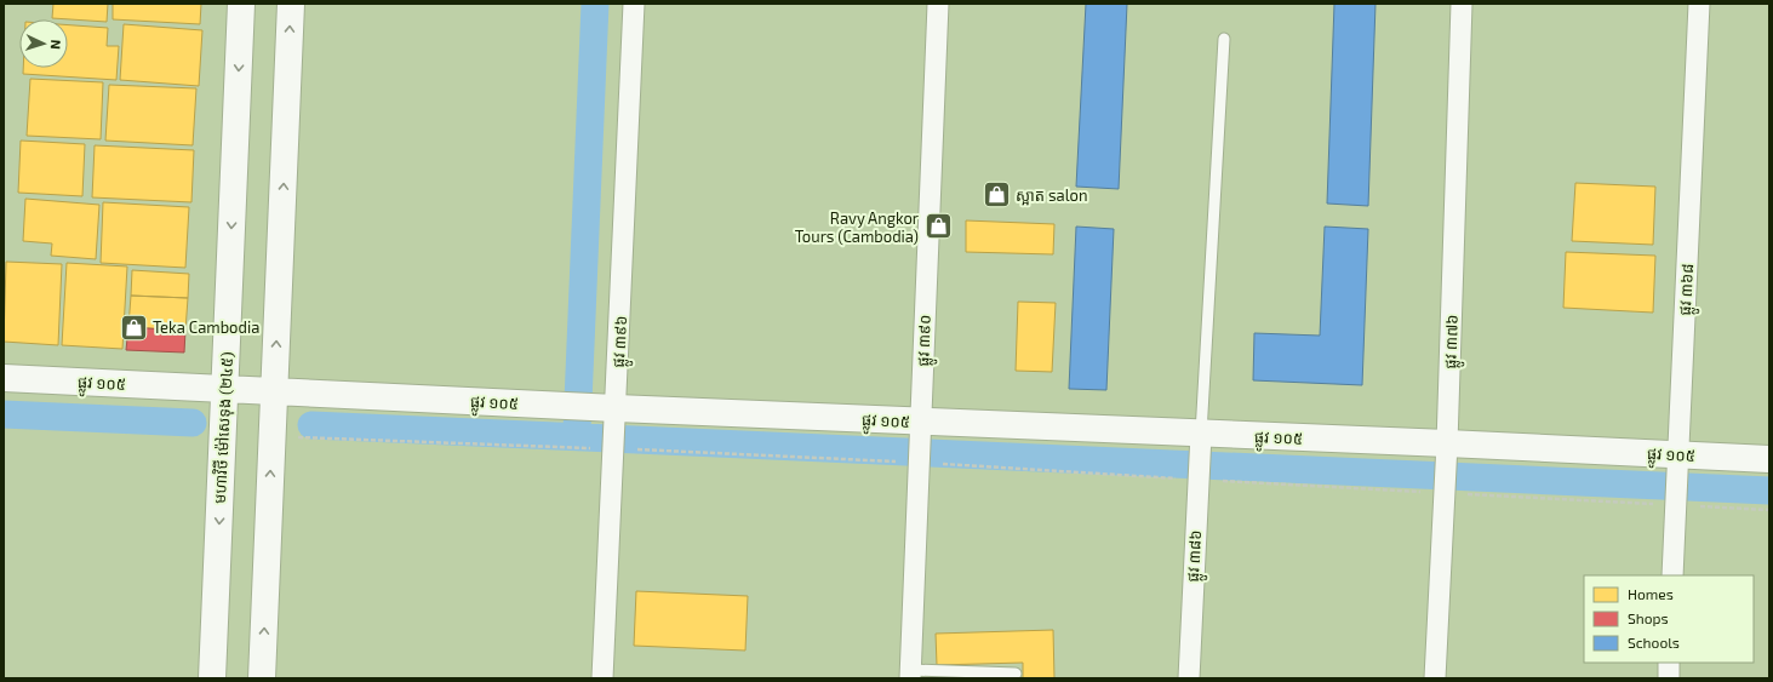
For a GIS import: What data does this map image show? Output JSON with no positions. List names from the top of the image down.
{
  "streets": {
    "street": [
      "ផ្លូវ ៣៦៨",
      "ផ្លូវ ៣៩០",
      "ផ្លូវ ៣៩៦",
      "ផ្លូវ ៣៧៦",
      "ផ្លូវ ១០៥",
      "មហាវិថី ម៉ៅសេទុង (២៤៥)",
      "ផ្លូវ ៣៨៦"
    ]
  },
  "crossings": [
    ["ផ្លូវ ៣៦៨", "ផ្លូវ ១០៥"],
    ["ផ្លូវ ៣៩០", "ផ្លូវ ១០៥"],
    ["ផ្លូវ ៣៩៦", "ផ្លូវ ១០៥"],
    ["ផ្លូវ ៣៧៦", "ផ្លូវ ១០៥"],
    ["ផ្លូវ ១០៥", "មហាវិថី ម៉ៅសេទុង (២៤៥)"],
    ["ផ្លូវ ១០៥", "ផ្លូវ ៣៨៦"]
  ],
  "places": {
    "shop": ["ស្អាត salon", "Ravy Angkor Tours (Cambodia)", "Teka Cambodia"]
  },
  "legend": ["Homes", "Shops", "Schools"],
  "north": "right"
}
